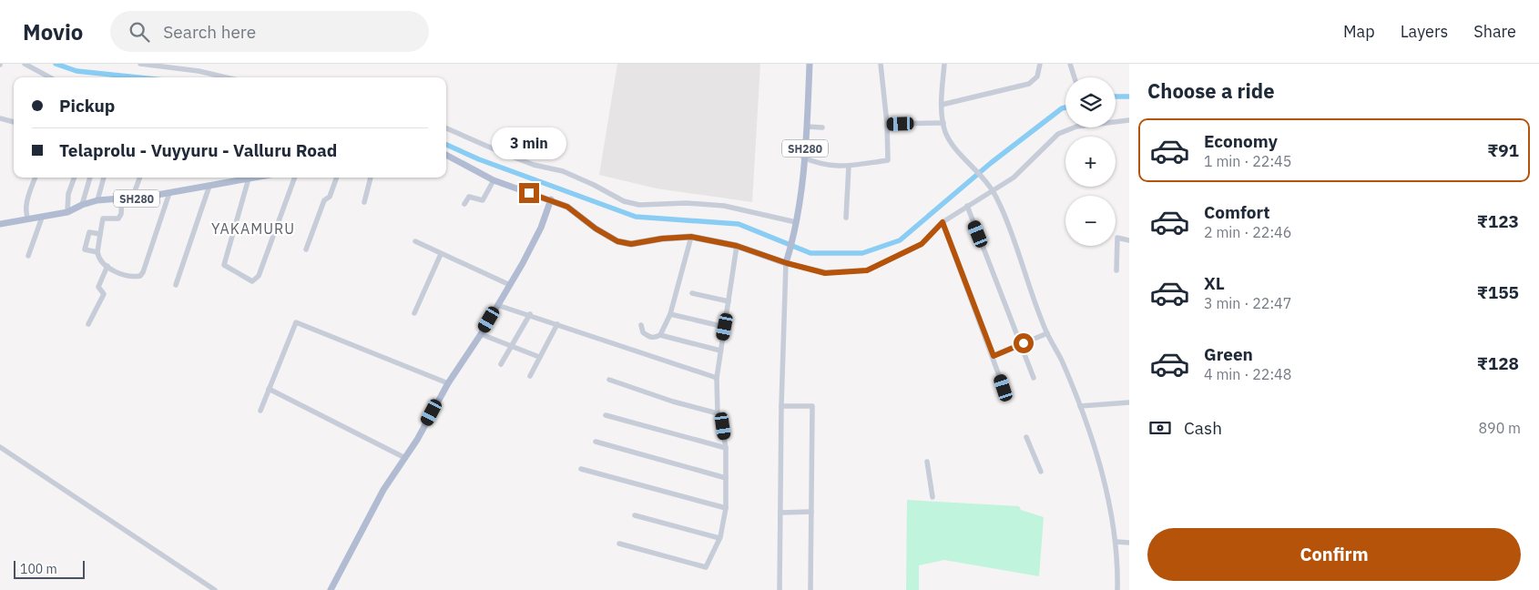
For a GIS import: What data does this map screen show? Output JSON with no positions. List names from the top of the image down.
{
  "streets": {
    "main road": ["SH280"]
  },
  "districts": ["YAKAMURU"],
  "scale_bar": "100 m",
  "page": {
    "header": "Movio",
    "search": "Search here",
    "nav": ["Map", "Layers", "Share"],
    "heading": "Choose a ride",
    "map_buttons": ["+", "−"],
    "banner": ["Pickup", "Telaprolu - Vuyyuru - Valluru Road"],
    "list": [
      {
        "name": "Economy",
        "note": "1 min · 22:45",
        "value": "₹91"
      },
      {
        "name": "Comfort",
        "note": "2 min · 22:46",
        "value": "₹123"
      },
      {
        "name": "XL",
        "note": "3 min · 22:47",
        "value": "₹155"
      },
      {
        "name": "Green",
        "note": "4 min · 22:48",
        "value": "₹128"
      }
    ],
    "bubble": "3 min",
    "pay": ["Cash", "890 m"],
    "buttons": "Confirm",
    "scale": "100 m"
  }
}
